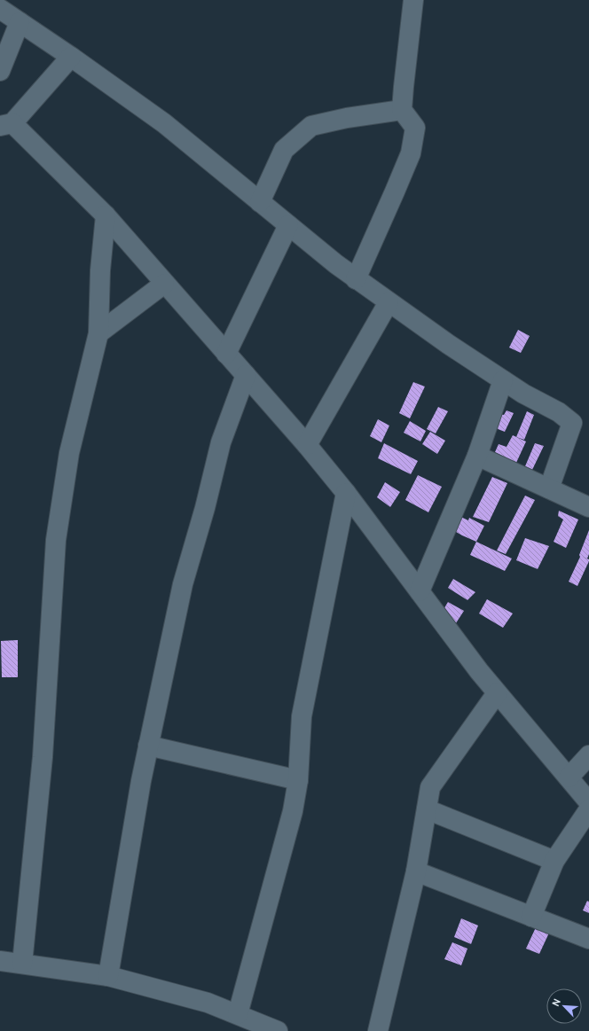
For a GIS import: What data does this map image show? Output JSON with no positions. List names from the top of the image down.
{
  "north": "top left"
}
